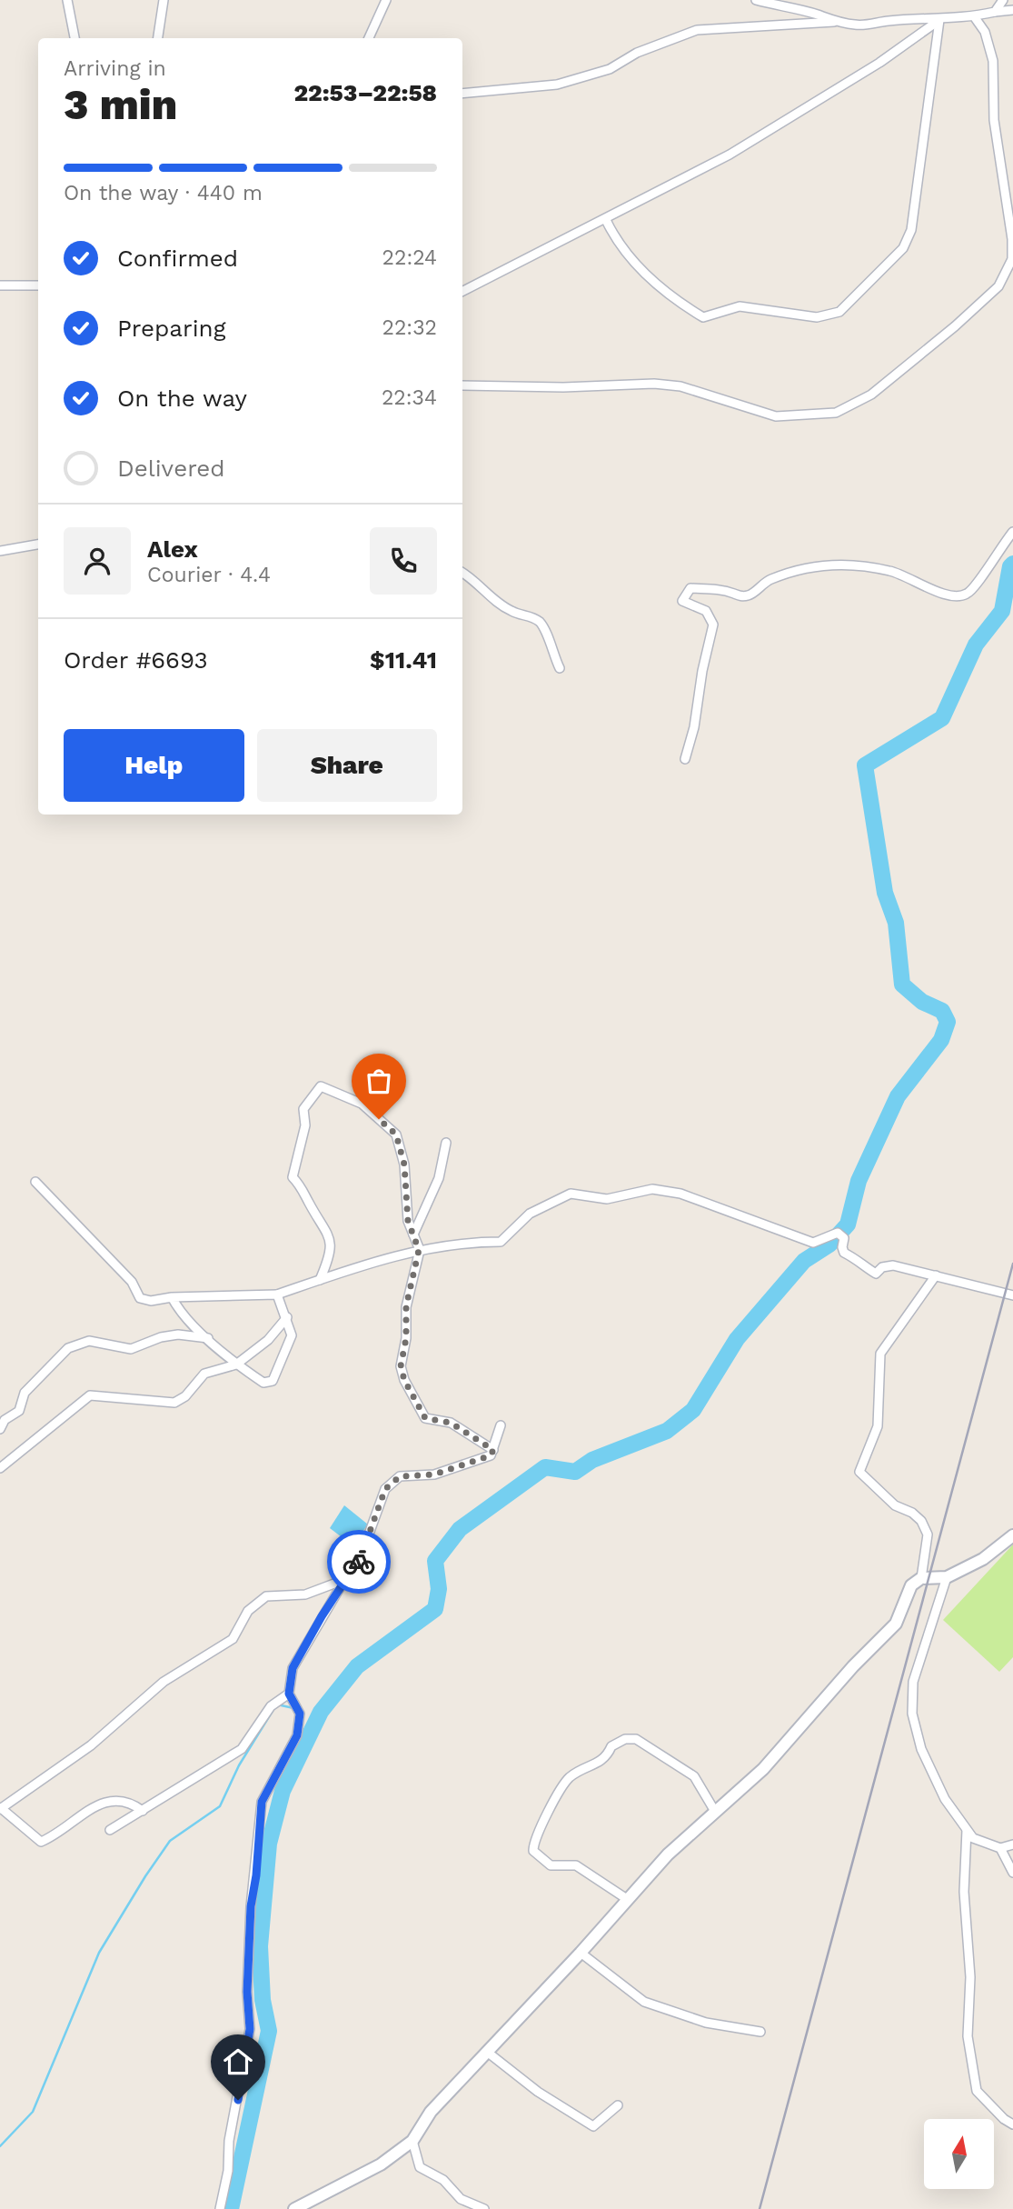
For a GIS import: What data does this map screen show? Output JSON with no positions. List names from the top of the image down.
{
  "north": "top",
  "page": {
    "heading": ["3 min", "Arriving in", "22:53–22:58"],
    "panel": [
      "Alex",
      "Courier · 4.4",
      "Order #6693",
      "$11.41"
    ],
    "bar": "On the way · 440 m",
    "list": [
      ["Confirmed", "22:24"],
      ["Preparing", "22:32"],
      ["On the way", "22:34"],
      "Delivered"
    ],
    "buttons": ["Help", "Share"]
  }
}
